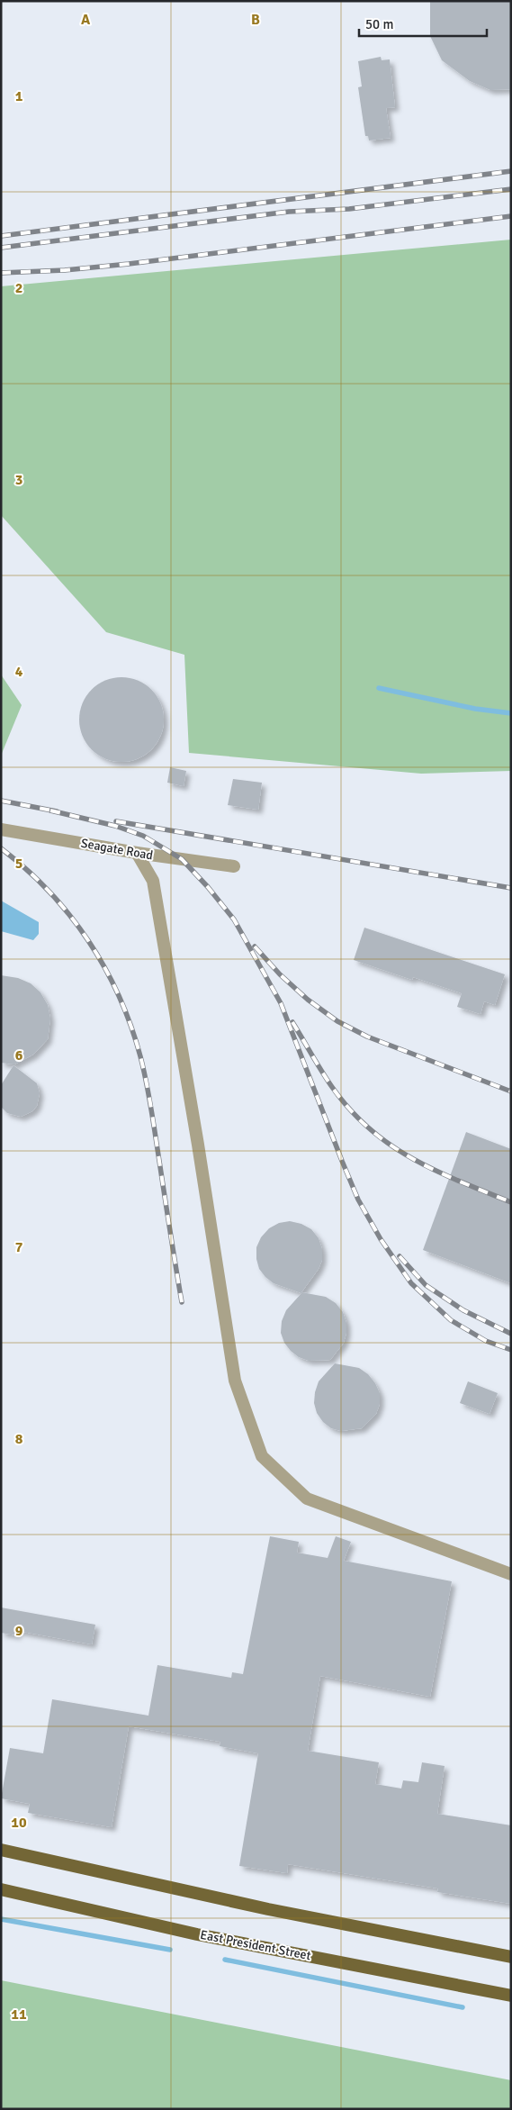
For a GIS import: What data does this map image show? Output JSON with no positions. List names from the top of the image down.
{
  "streets": {
    "main road": ["East President Street"],
    "street": ["Seagate Road"]
  },
  "scale_bar": "50 m",
  "grid": {
    "columns": ["A", "B"],
    "rows": [
      "1",
      "2",
      "3",
      "4",
      "5",
      "6",
      "7",
      "8",
      "9",
      "10",
      "11"
    ]
  }
}
